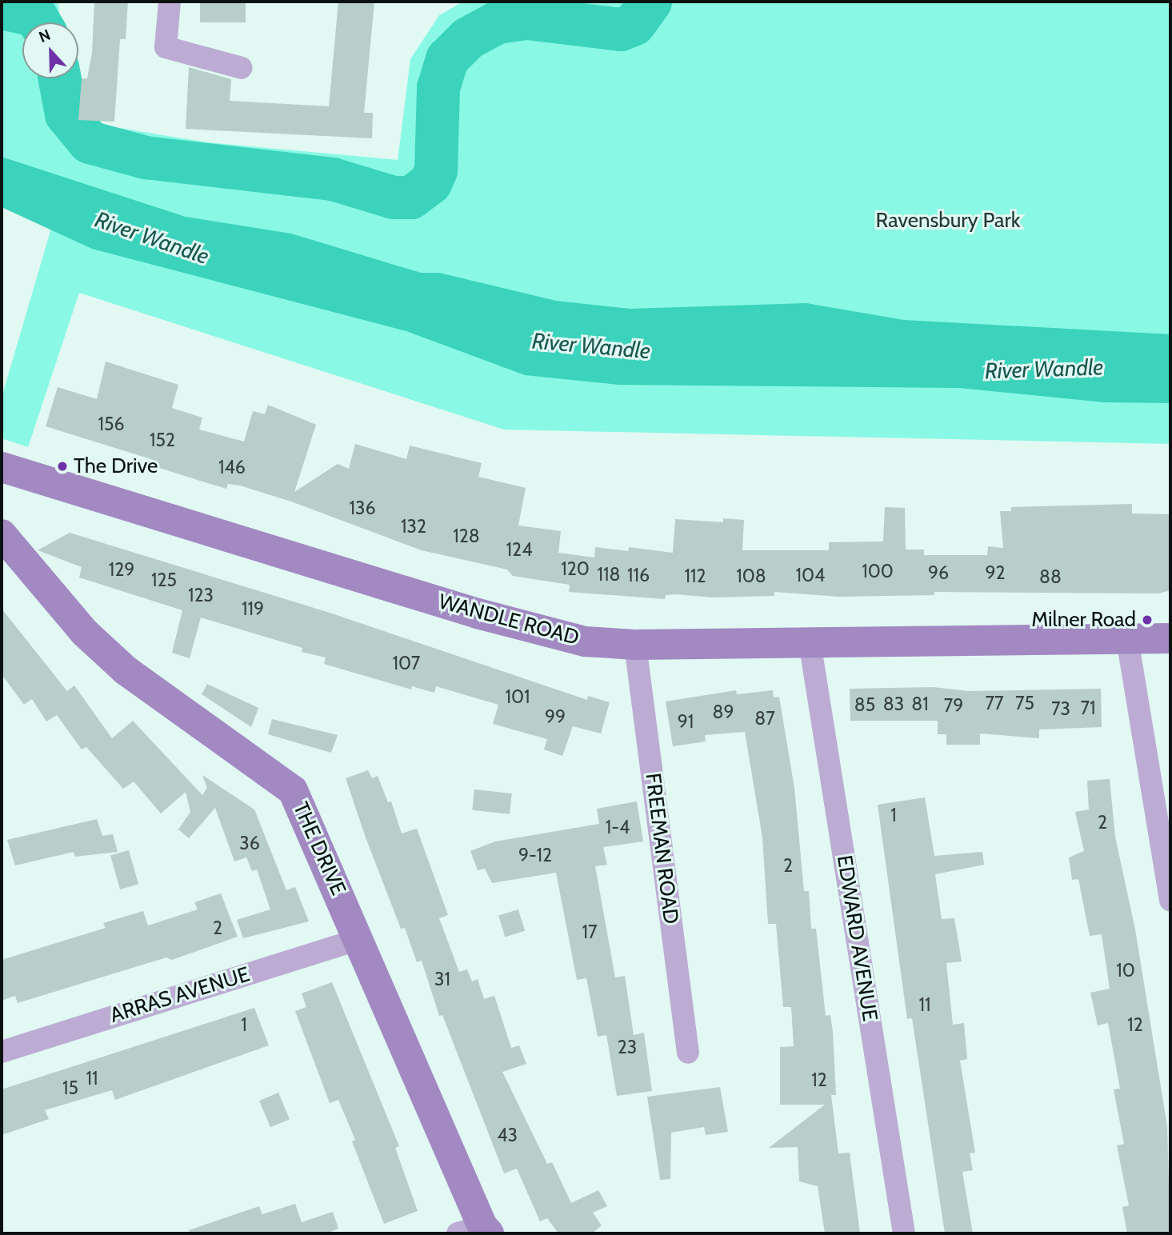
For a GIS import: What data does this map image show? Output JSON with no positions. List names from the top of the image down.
{
  "streets": {
    "street": [
      "WANDLE ROAD",
      "THE DRIVE",
      "FREEMAN ROAD",
      "EDWARD AVENUE",
      "ARRAS AVENUE"
    ]
  },
  "crossings": [
    ["WANDLE ROAD", "FREEMAN ROAD"],
    ["WANDLE ROAD", "EDWARD AVENUE"],
    ["THE DRIVE", "ARRAS AVENUE"]
  ],
  "water": ["River Wandle"],
  "parks": ["Ravensbury Park"],
  "places": ["The Drive", "Milner Road"],
  "house_numbers": [
    "156",
    "152",
    "146",
    "136",
    "132",
    "128",
    "124",
    "120",
    "129",
    "100",
    "96",
    "92",
    "118",
    "116",
    "104",
    "112",
    "108",
    "88",
    "125",
    "123",
    "119",
    "107",
    "101",
    "77",
    "75",
    "83",
    "81",
    "85",
    "79",
    "71",
    "73",
    "89",
    "99",
    "87",
    "91",
    "1",
    "2",
    "1-4",
    "36",
    "9-12",
    "2",
    "2",
    "17",
    "10",
    "31",
    "11",
    "1",
    "12",
    "23",
    "11",
    "12",
    "15",
    "43"
  ],
  "north": "top"
}
